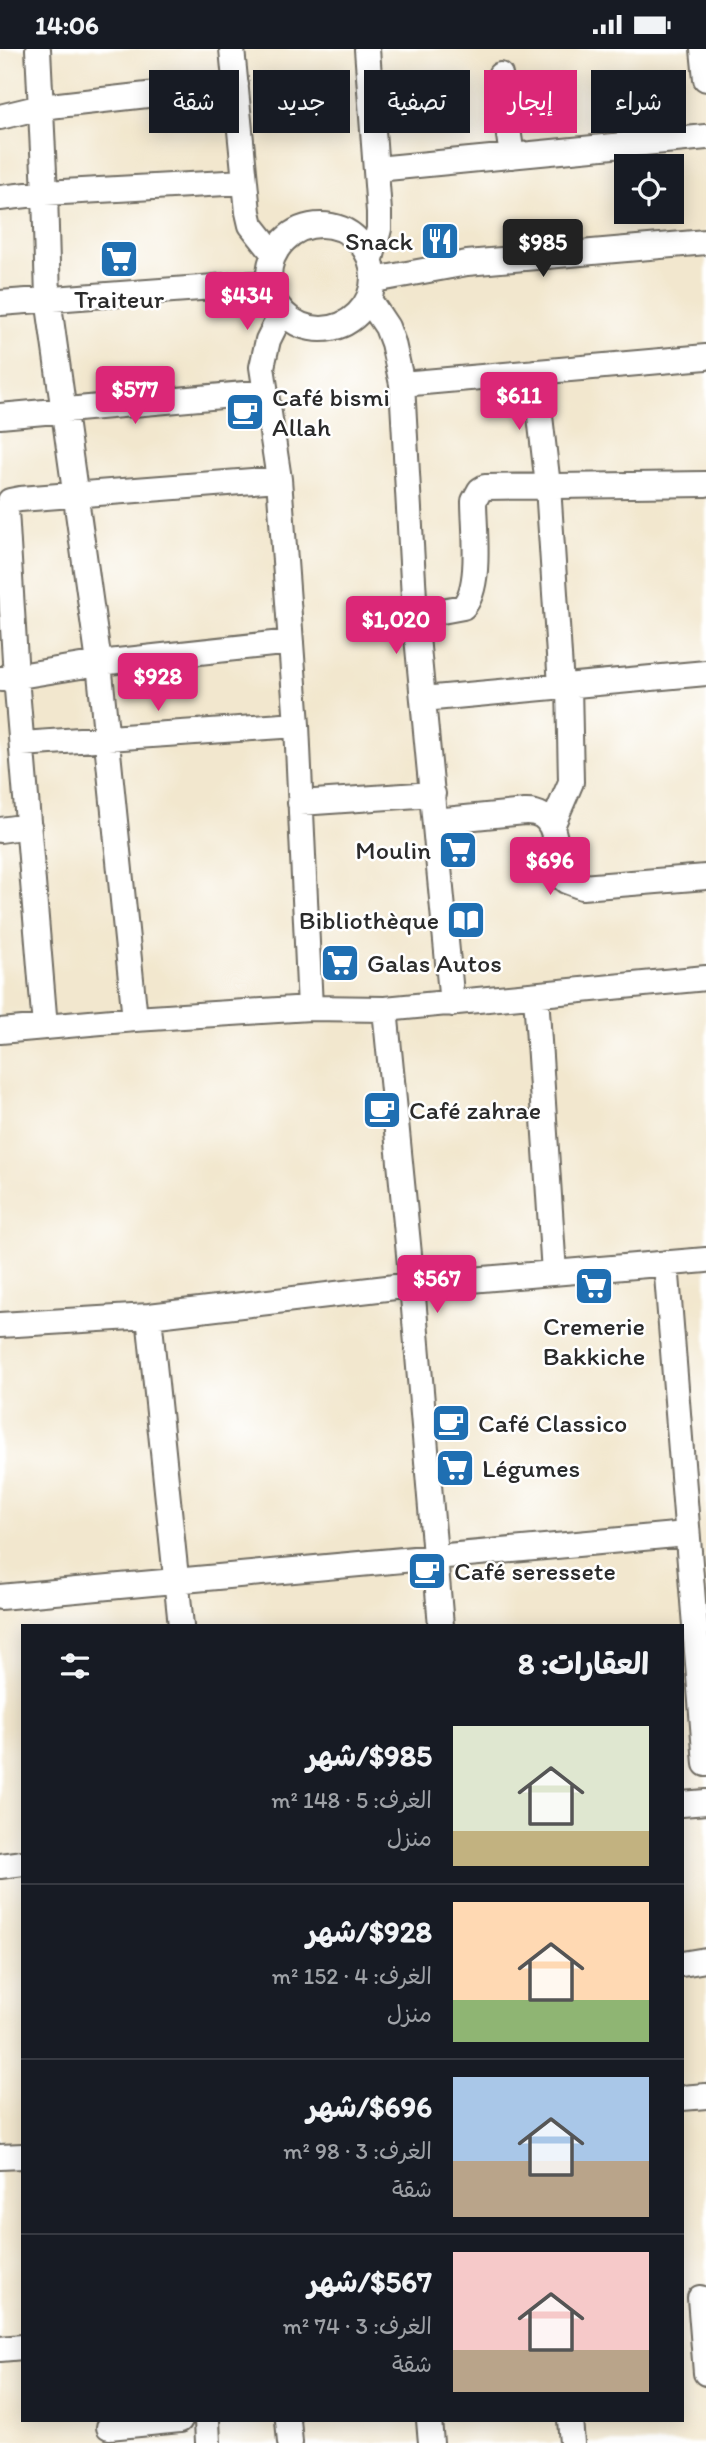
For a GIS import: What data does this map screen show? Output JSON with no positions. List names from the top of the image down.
{
  "places": {
    "restaurant": ["Snack"],
    "supermarket": [
      "Traiteur",
      "Moulin",
      "Galas Autos",
      "Cremerie Bakkiche",
      "Légumes"
    ],
    "cafe": [
      "Café bismi Allah",
      "Café zahrae",
      "Café Classico",
      "Café seressete"
    ],
    "library": ["Bibliothèque"]
  },
  "page": {
    "status": "14:06",
    "chip": [
      "شراء",
      "إيجار",
      "تصفية",
      "جديد",
      "شقة"
    ],
    "price": [
      "$985",
      "$434",
      "$577",
      "$611",
      "$1,020",
      "$928",
      "$696",
      "$567"
    ],
    "heading": "العقارات: 8",
    "list": [
      {
        "name": "$985/شهر",
        "note": "الغرف: 5 · 148 m² · منزل"
      },
      {
        "name": "$928/شهر",
        "note": "الغرف: 4 · 152 m² · منزل"
      },
      {
        "name": "$696/شهر",
        "note": "الغرف: 3 · 98 m² · شقة"
      },
      {
        "name": "$567/شهر",
        "note": "الغرف: 3 · 74 m² · شقة"
      }
    ]
  }
}
